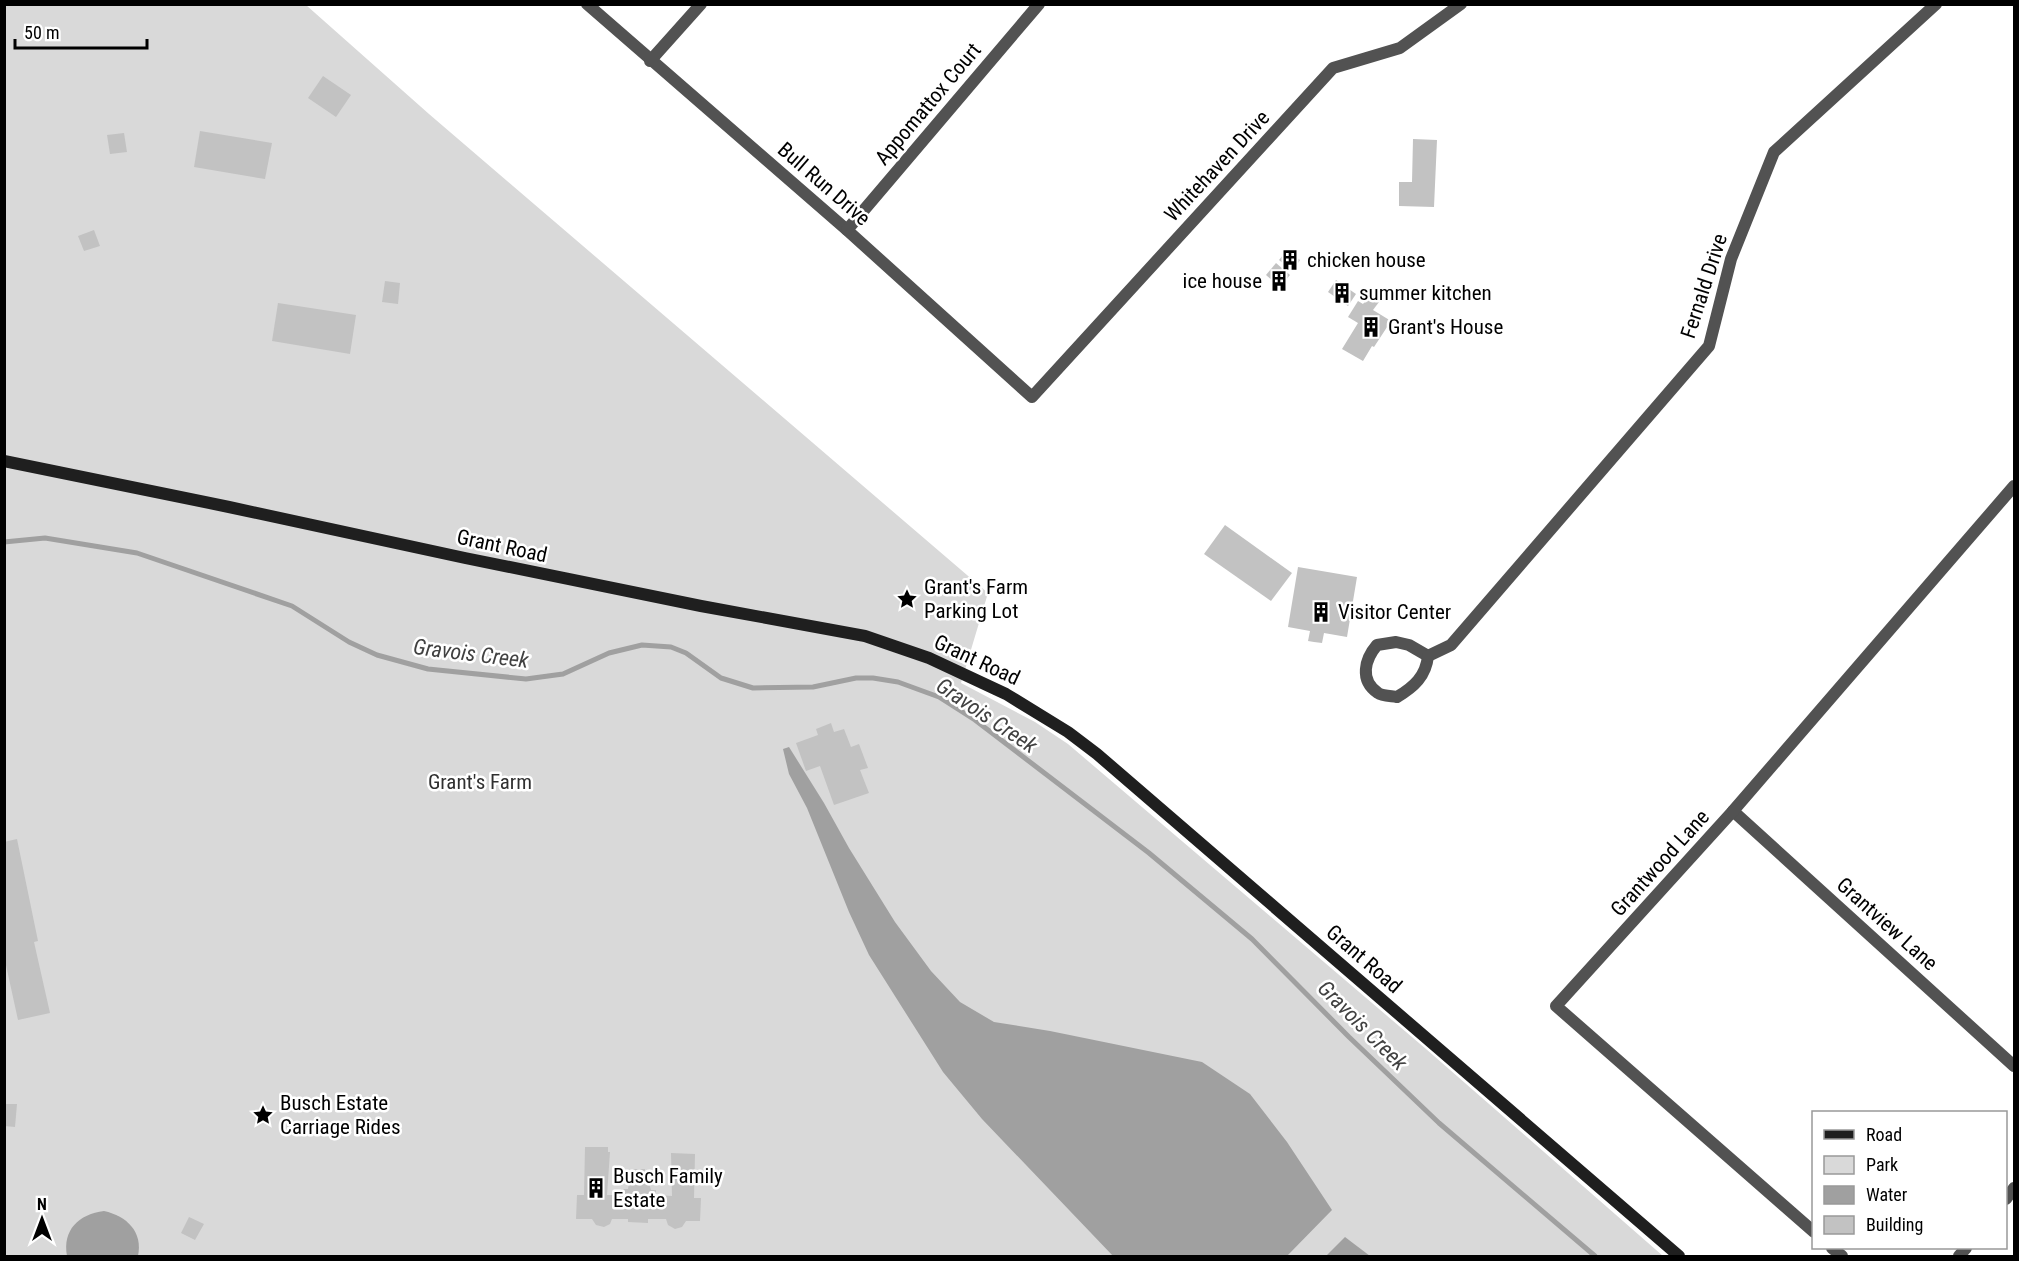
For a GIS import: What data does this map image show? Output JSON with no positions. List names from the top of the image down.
{
  "streets": {
    "street": [
      "Appomattox Court",
      "Whitehaven Drive",
      "Bull Run Drive",
      "Fernald Drive",
      "Grant Road",
      "Grantwood Lane",
      "Grantview Lane"
    ]
  },
  "crossings": [
    ["Appomattox Court", "Bull Run Drive"],
    ["Whitehaven Drive", "Bull Run Drive"],
    ["Grantwood Lane", "Grantview Lane"]
  ],
  "water": ["Gravois Creek"],
  "parks": ["Grant's Farm"],
  "places": {
    "building": [
      "chicken house",
      "ice house",
      "summer kitchen",
      "Grant's House",
      "Visitor Center",
      "Busch Family Estate"
    ],
    "place": ["Grant's Farm Parking Lot", "Busch Estate Carriage Rides"]
  },
  "legend": [
    "Road",
    "Park",
    "Water",
    "Building"
  ],
  "scale_bar": "50 m",
  "north": "top"
}
